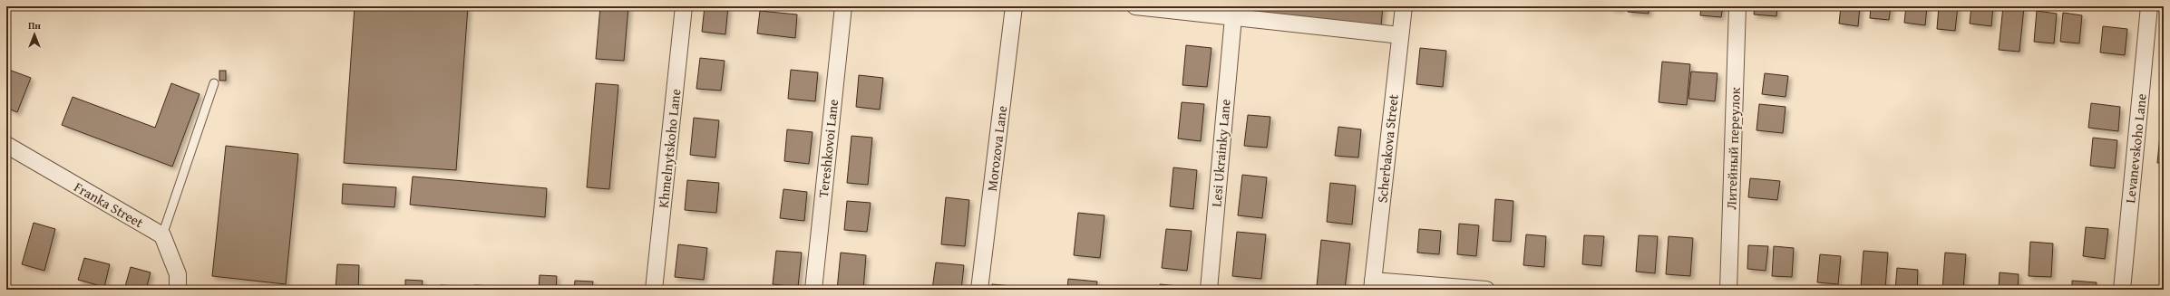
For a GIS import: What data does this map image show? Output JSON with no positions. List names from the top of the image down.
{
  "streets": {
    "street": [
      "Khmelnytskoho Lane",
      "Tereshkovoi Lane",
      "Morozova Lane",
      "Scherbakova Street",
      "Литейный переулок",
      "Levanevskoho Lane",
      "Lesi Ukrainky Lane",
      "Franka Street"
    ]
  },
  "north": "top"
}
